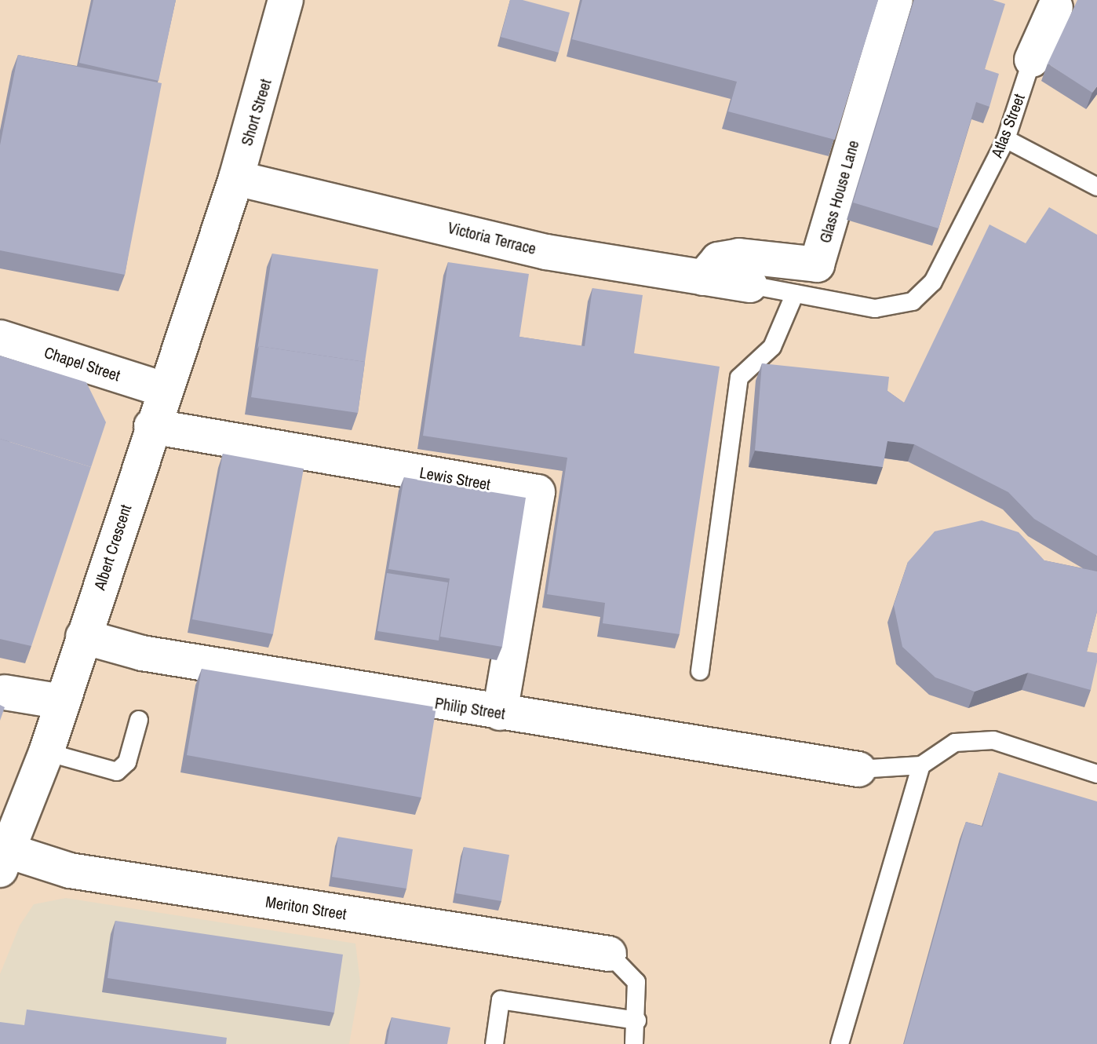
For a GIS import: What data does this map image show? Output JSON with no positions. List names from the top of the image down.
{
  "streets": {
    "street": [
      "Short Street",
      "Atlas Street",
      "Glass House Lane",
      "Victoria Terrace",
      "Chapel Street",
      "Lewis Street",
      "Albert Crescent",
      "Philip Street",
      "Meriton Street"
    ]
  },
  "crossings": [
    ["Short Street", "Victoria Terrace"],
    ["Short Street", "Albert Crescent"],
    ["Atlas Street", "Victoria Terrace"],
    ["Glass House Lane", "Victoria Terrace"],
    ["Chapel Street", "Albert Crescent"],
    ["Lewis Street", "Albert Crescent"],
    ["Lewis Street", "Philip Street"],
    ["Albert Crescent", "Philip Street"],
    ["Albert Crescent", "Meriton Street"]
  ]
}
